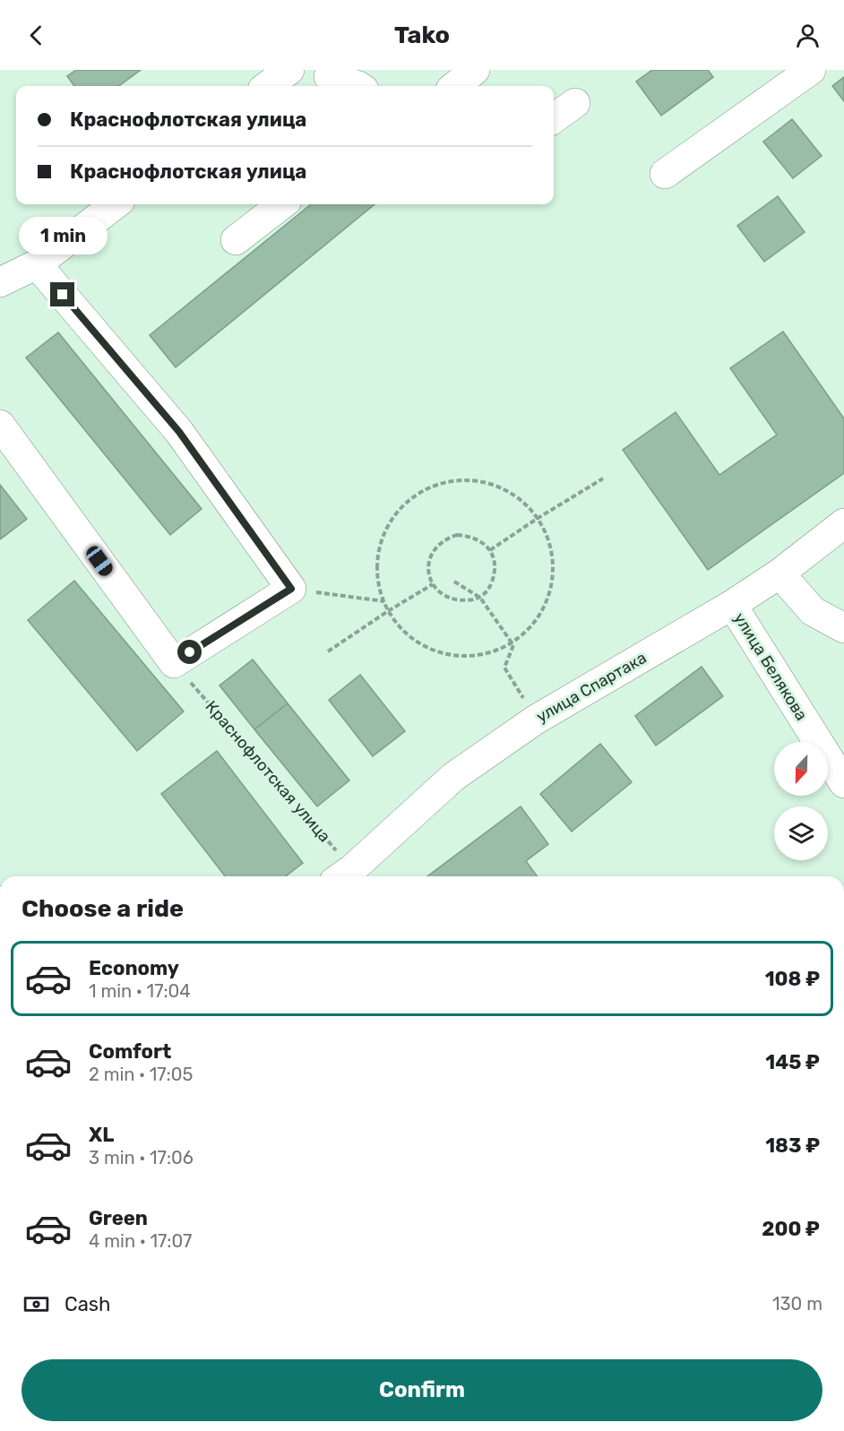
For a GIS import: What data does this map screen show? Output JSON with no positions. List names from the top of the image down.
{
  "streets": {
    "street": ["улица Белякова", "улица Спартака"],
    "path": ["Краснофлотская улица"]
  },
  "crossings": [
    ["улица Белякова", "улица Спартака"]
  ],
  "north": "bottom",
  "page": {
    "header": "Tako",
    "banner": ["Краснофлотская улица", "Краснофлотская улица"],
    "bubble": "1 min",
    "heading": "Choose a ride",
    "list": [
      {
        "name": "Economy",
        "note": "1 min · 17:04",
        "value": "108 ₽"
      },
      {
        "name": "Comfort",
        "note": "2 min · 17:05",
        "value": "145 ₽"
      },
      {
        "name": "XL",
        "note": "3 min · 17:06",
        "value": "183 ₽"
      },
      {
        "name": "Green",
        "note": "4 min · 17:07",
        "value": "200 ₽"
      }
    ],
    "pay": ["Cash", "130 m"],
    "buttons": "Confirm"
  }
}
